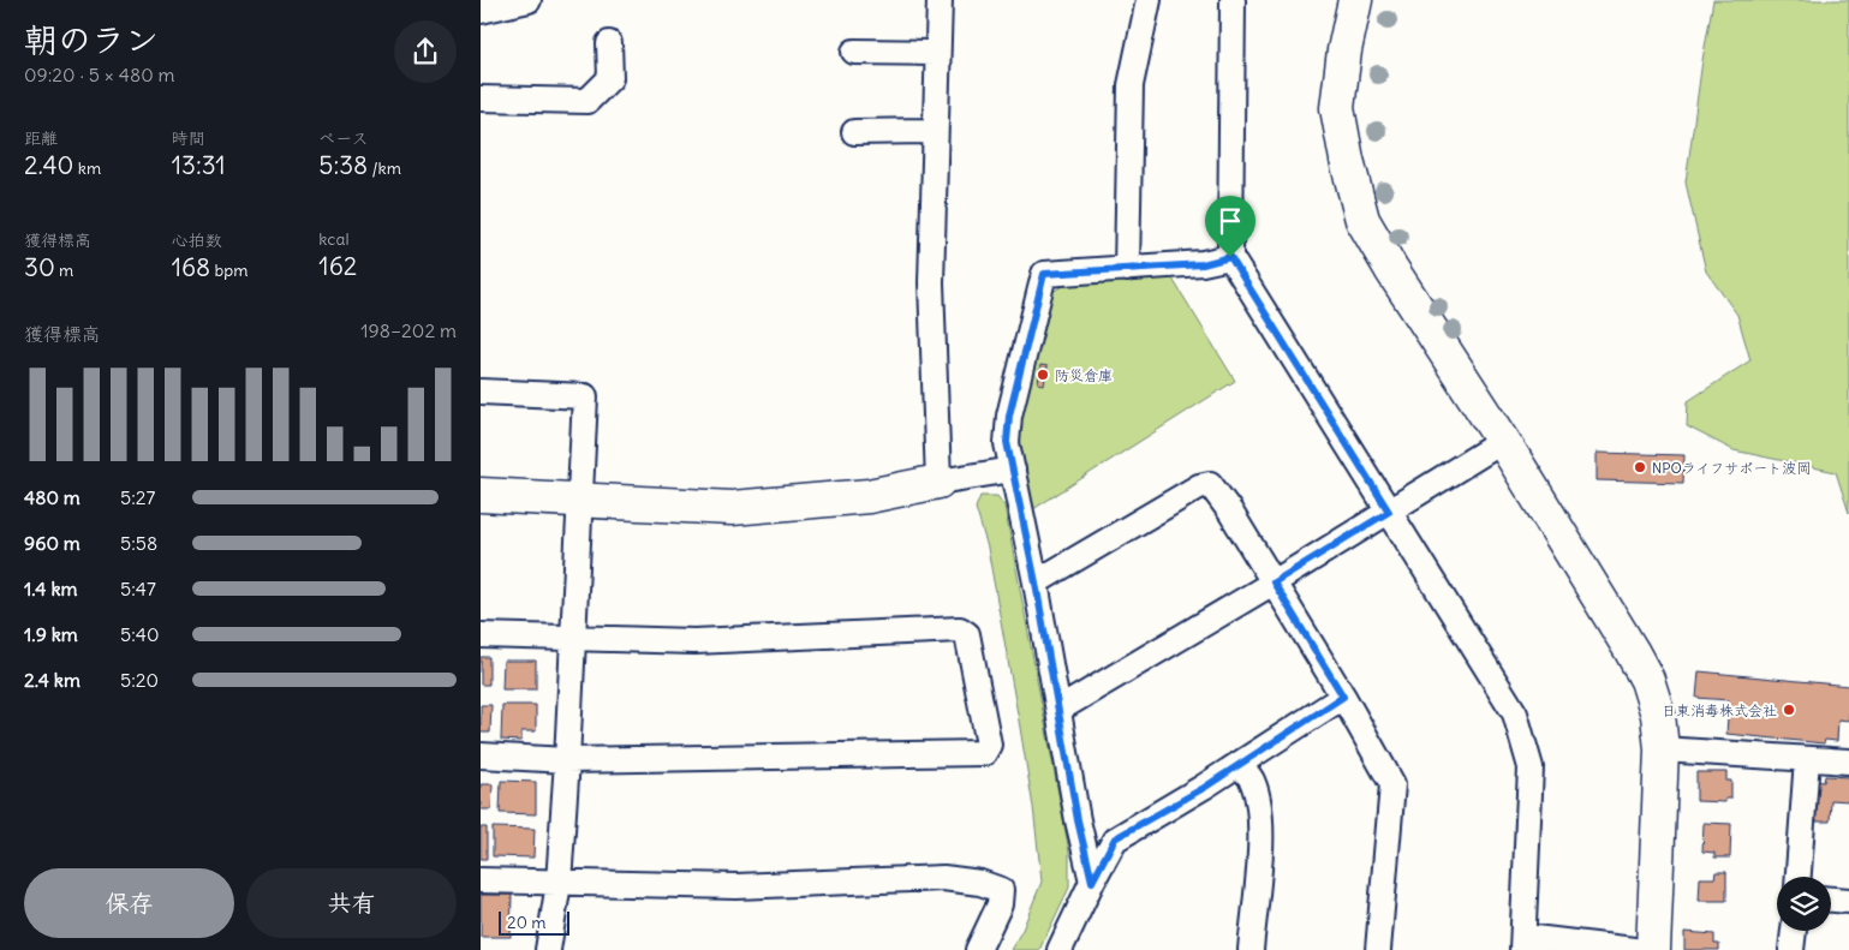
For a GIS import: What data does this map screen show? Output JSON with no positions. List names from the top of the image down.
{
  "places": ["防災倉庫", "NPOライフサポート波岡", "日東消毒株式会社"],
  "scale_bar": "20 m",
  "page": {
    "heading": ["朝のラン", "09:20 · 5 × 480 m"],
    "stats": [
      ["距離", "2.40 km"],
      ["時間", "13:31"],
      ["ペース", "5:38 /km"],
      ["獲得標高", "30 m"],
      ["心拍数", "168 bpm"],
      ["kcal", "162"]
    ],
    "chart": ["獲得標高", "198–202 m"],
    "list": [
      {
        "name": "480 m",
        "note": "5:27"
      },
      {
        "name": "960 m",
        "note": "5:58"
      },
      {
        "name": "1.4 km",
        "note": "5:47"
      },
      {
        "name": "1.9 km",
        "note": "5:40"
      },
      {
        "name": "2.4 km",
        "note": "5:20"
      }
    ],
    "buttons": ["保存", "共有"],
    "scale": "20 m"
  }
}
